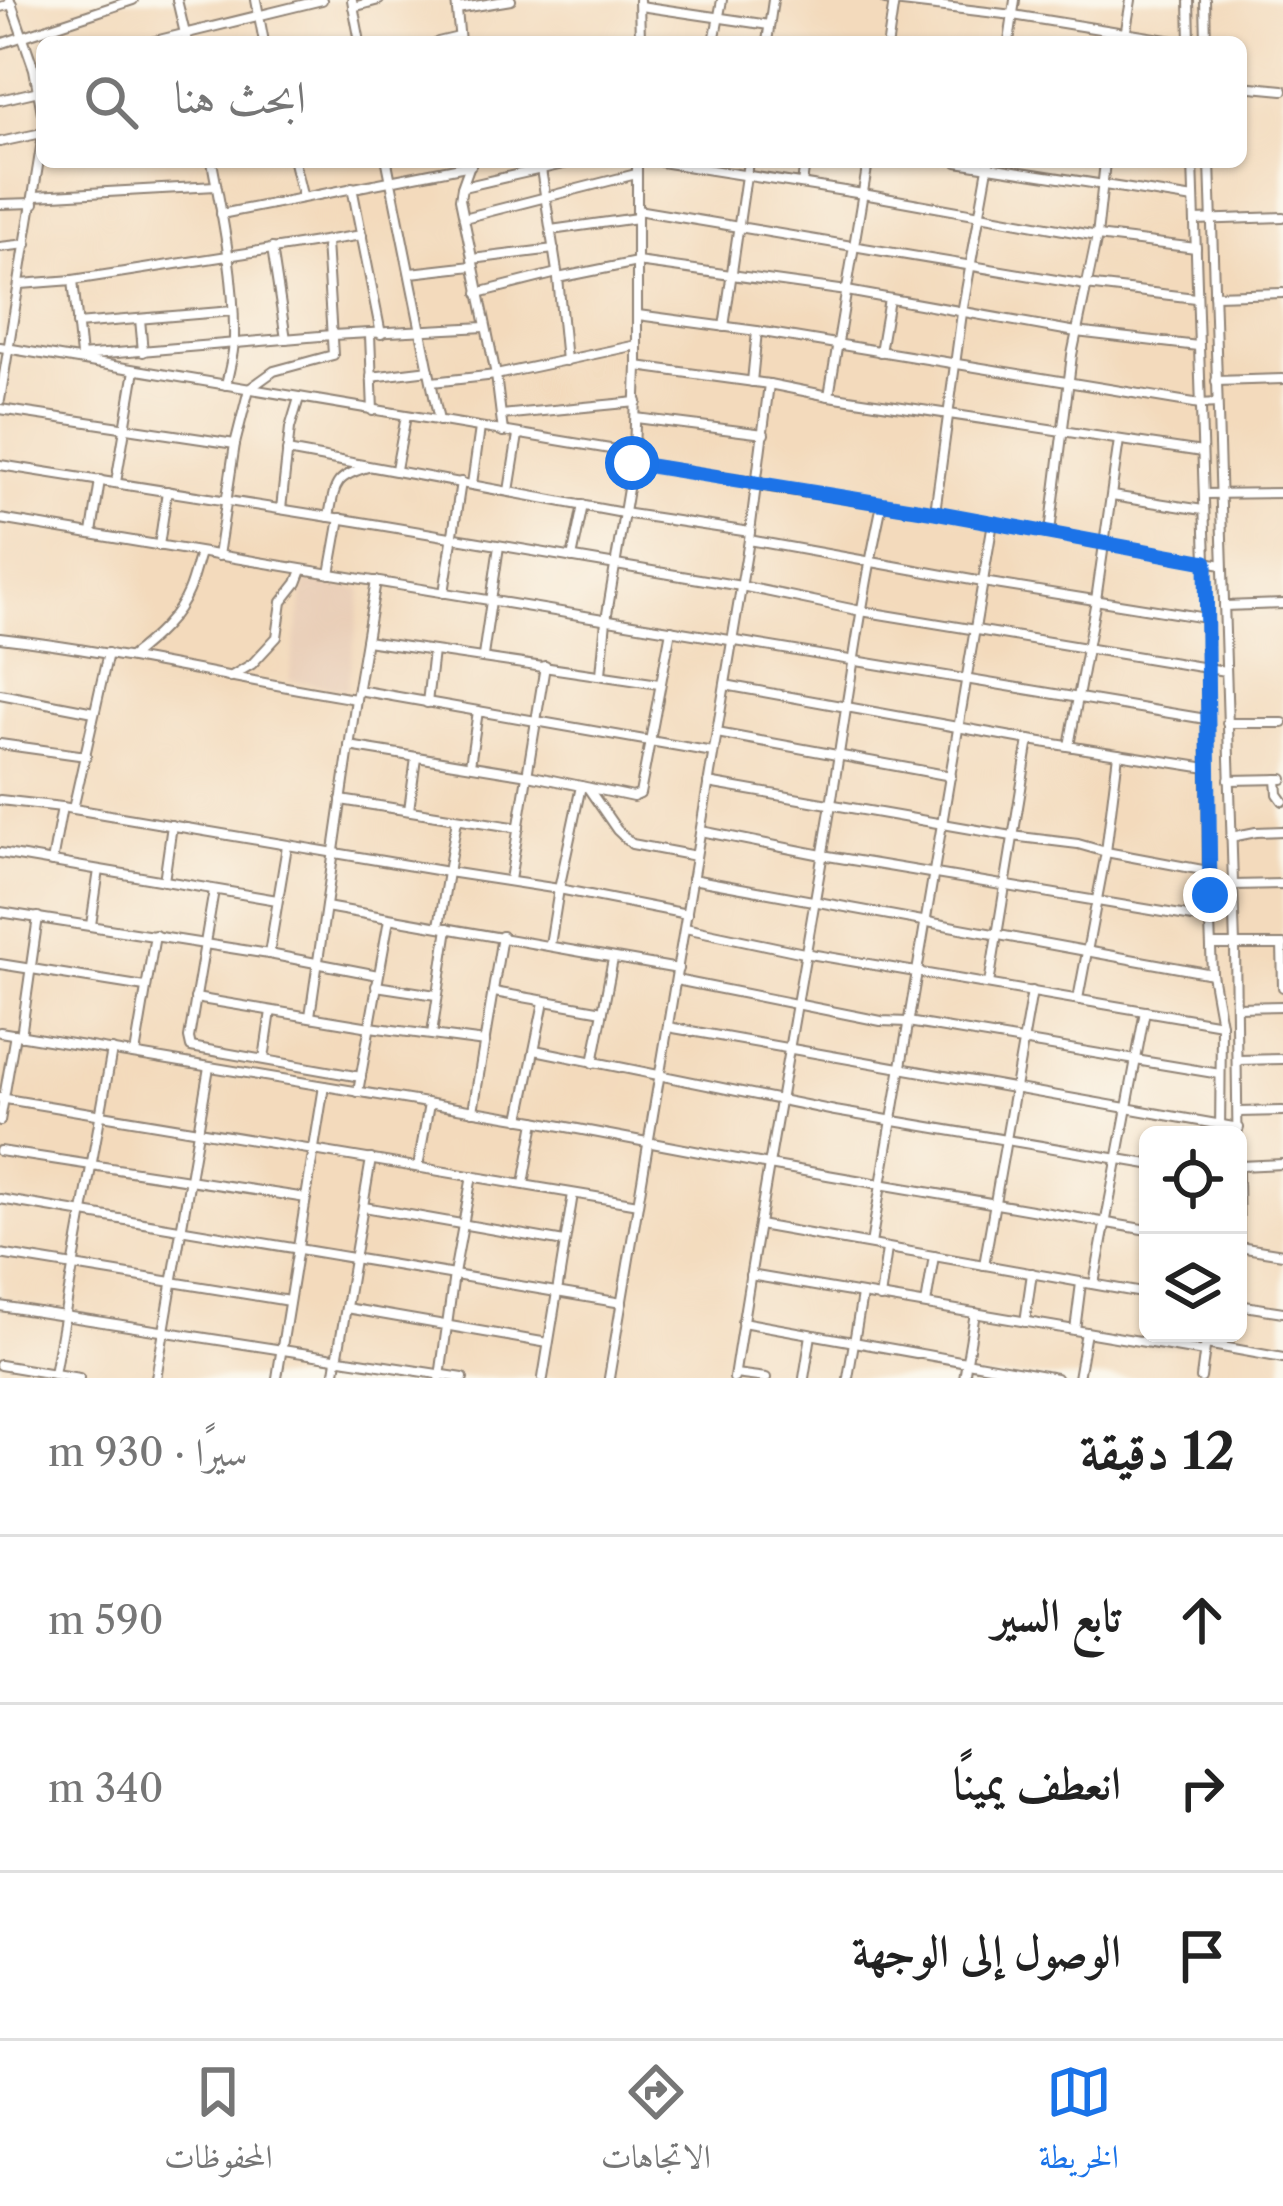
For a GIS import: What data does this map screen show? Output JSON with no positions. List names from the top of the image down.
{
  "page": {
    "search": "ابحث هنا",
    "heading": ["12 دقيقة", "سيرًا · 930 m"],
    "list": [
      ["تابع السير", "590 m"],
      ["انعطف يمينًا", "340 m"],
      "الوصول إلى الوجهة"
    ],
    "nav": ["الخريطة", "الاتجاهات", "المحفوظات"]
  }
}
